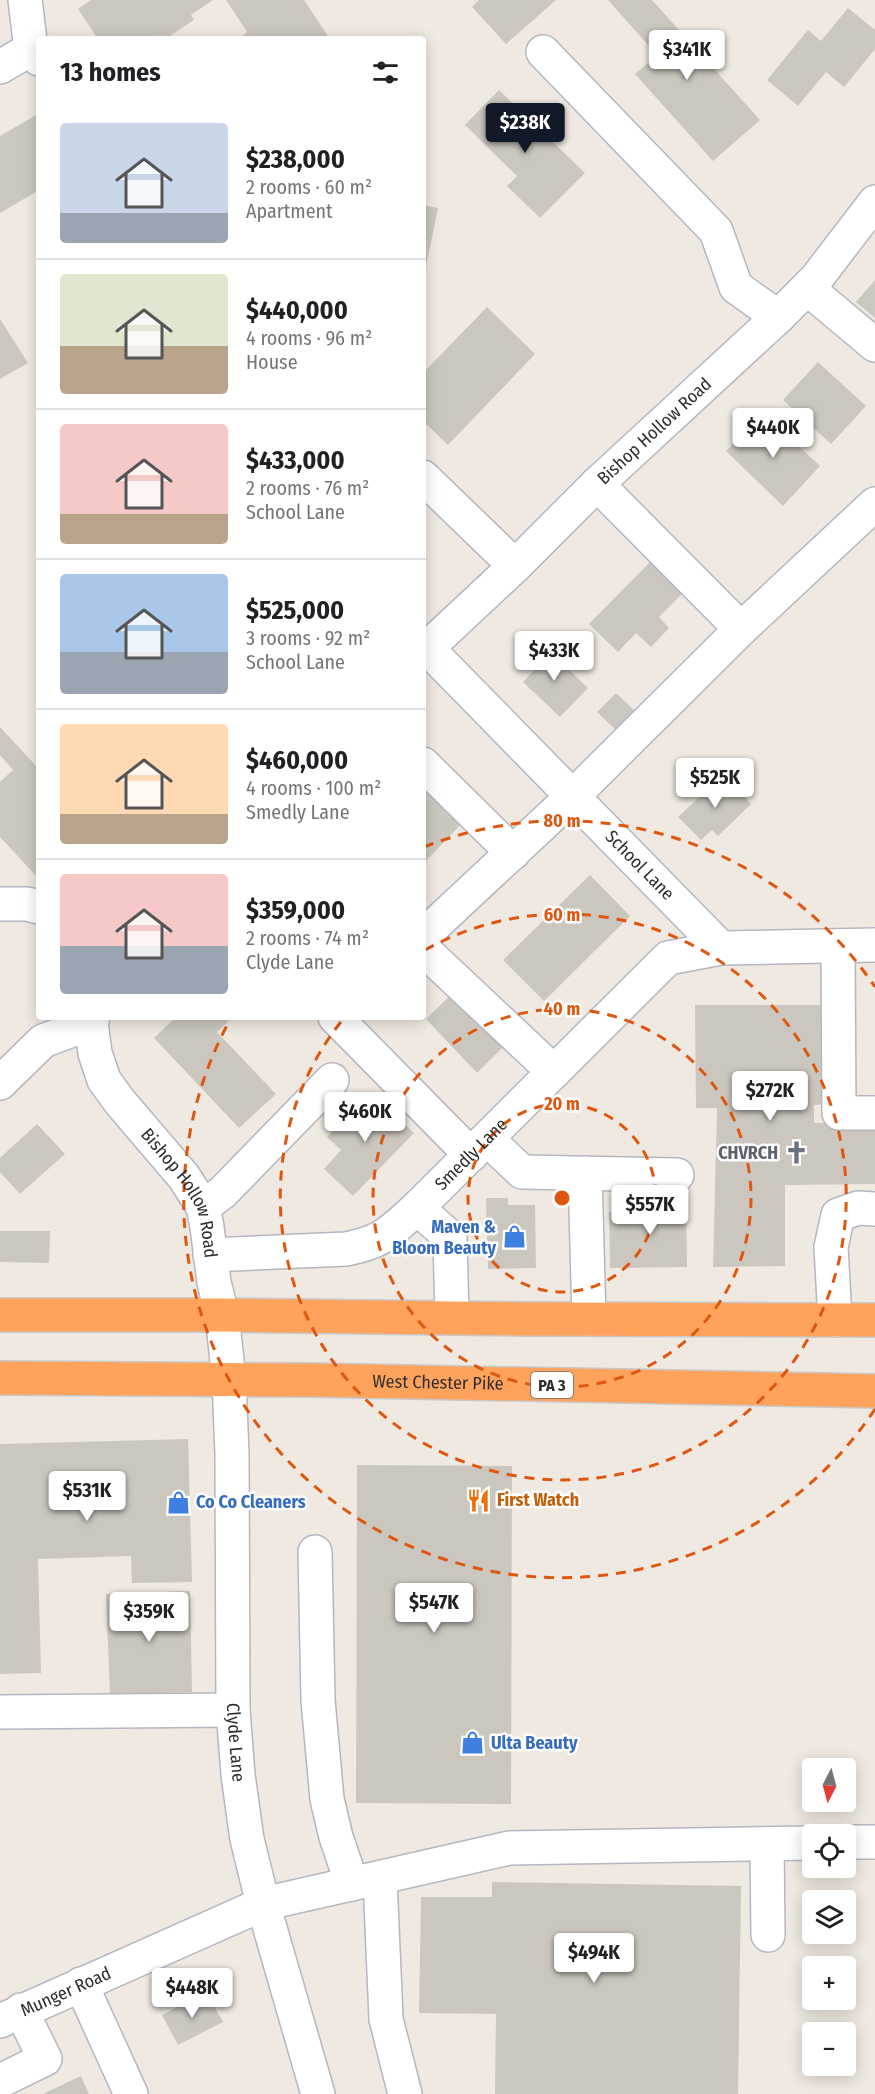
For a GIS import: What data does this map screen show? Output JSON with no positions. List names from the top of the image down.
{
  "streets": {
    "highway": ["West Chester Pike", "PA 3"],
    "street": [
      "Bishop Hollow Road",
      "School Lane",
      "Smedly Lane",
      "Clyde Lane",
      "Munger Road"
    ]
  },
  "crossings": [
    ["Bishop Hollow Road", "Smedly Lane"],
    ["Bishop Hollow Road", "West Chester Pike"],
    ["Bishop Hollow Road", "Clyde Lane"],
    ["School Lane", "Smedly Lane"],
    ["West Chester Pike", "Clyde Lane"],
    ["Clyde Lane", "Munger Road"]
  ],
  "places": {
    "church": ["CHVRCH"],
    "shop": ["Maven & Bloom Beauty", "Co Co Cleaners", "Ulta Beauty"],
    "restaurant": ["First Watch"]
  },
  "north": "bottom",
  "page": {
    "price": [
      "$341K",
      "$238K",
      "$440K",
      "$433K",
      "$525K",
      "$272K",
      "$460K",
      "$557K",
      "$531K",
      "$547K",
      "$359K",
      "$494K",
      "$448K"
    ],
    "heading": "13 homes",
    "list": [
      {
        "name": "$238,000",
        "note": "2 rooms · 60 m² · Apartment"
      },
      {
        "name": "$440,000",
        "note": "4 rooms · 96 m² · House"
      },
      {
        "name": "$433,000",
        "note": "2 rooms · 76 m² · School Lane"
      },
      {
        "name": "$525,000",
        "note": "3 rooms · 92 m² · School Lane"
      },
      {
        "name": "$460,000",
        "note": "4 rooms · 100 m² · Smedly Lane"
      },
      {
        "name": "$359,000",
        "note": "2 rooms · 74 m² · Clyde Lane"
      }
    ],
    "map_buttons": ["+", "−"]
  },
  "rings": [
    "80 m",
    "60 m",
    "40 m",
    "20 m"
  ]
}
